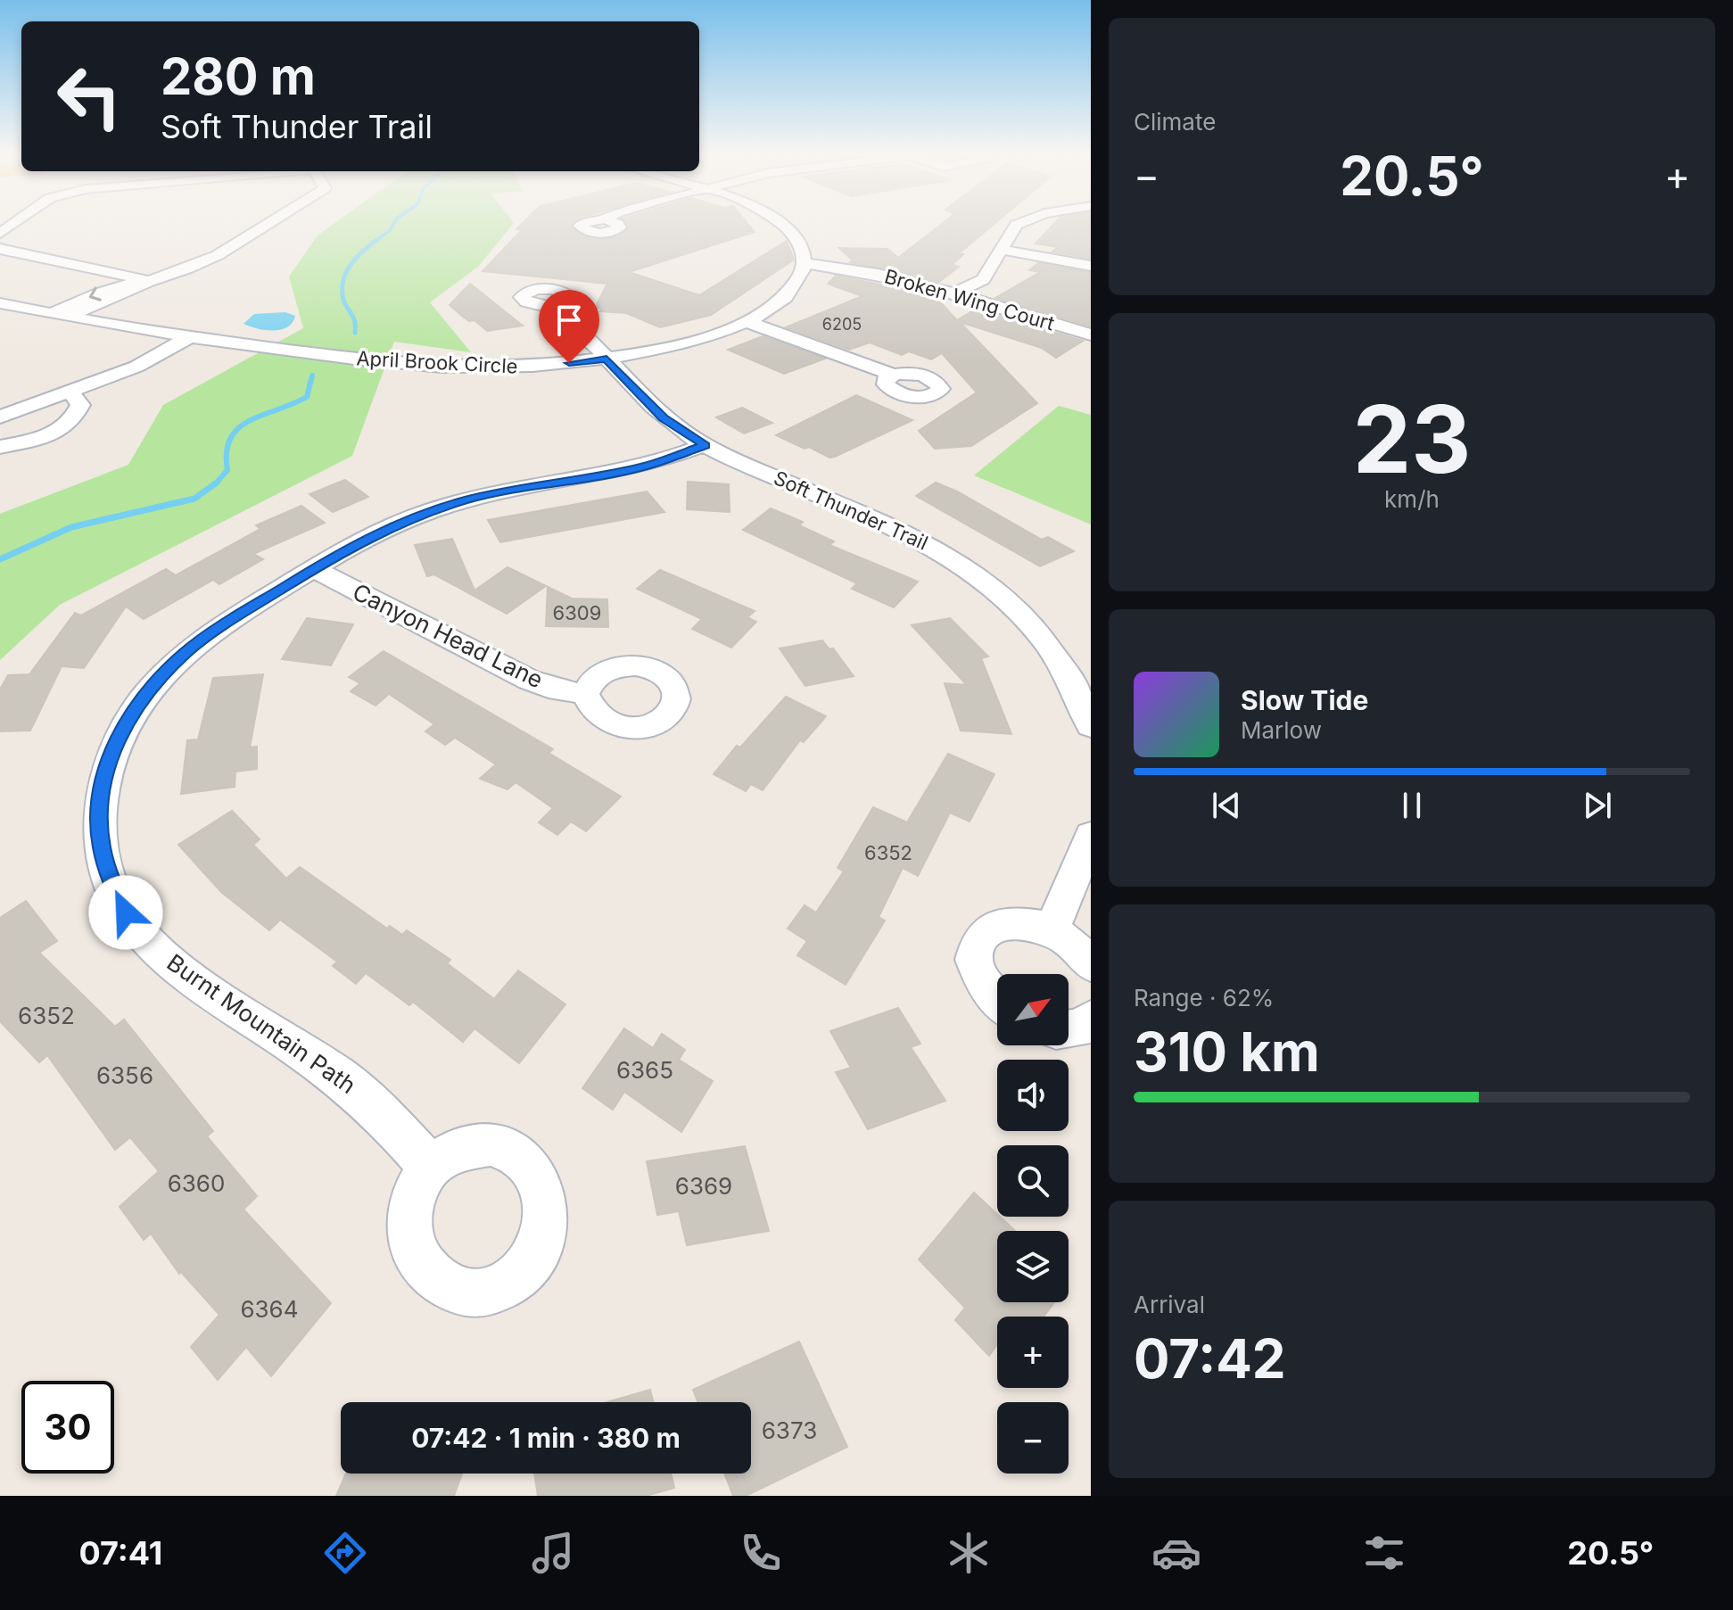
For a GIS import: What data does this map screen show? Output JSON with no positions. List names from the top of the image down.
{
  "streets": {
    "street": [
      "Broken Wing Court",
      "April Brook Circle",
      "Soft Thunder Trail",
      "Canyon Head Lane",
      "Burnt Mountain Path"
    ]
  },
  "crossings": [
    ["Broken Wing Court", "April Brook Circle"],
    ["April Brook Circle", "Soft Thunder Trail"],
    ["Soft Thunder Trail", "Burnt Mountain Path"],
    ["Canyon Head Lane", "Burnt Mountain Path"]
  ],
  "house_numbers": [
    "6205",
    "6309",
    "6352",
    "6352",
    "6365",
    "6356",
    "6360",
    "6369",
    "6364",
    "6373"
  ],
  "north": "top right",
  "page": {
    "tile": [
      "Climate",
      ["23", "km/h"],
      ["Range · 62%", "310 km"],
      ["Arrival", "07:42"]
    ],
    "turn": ["280 m", "Soft Thunder Trail"],
    "heat": ["−", "20.5°", "+"],
    "song": ["Slow Tide", "Marlow"],
    "map_buttons": ["+", "−"],
    "limit": "30",
    "trip": "07:42 · 1 min · 380 m",
    "tabs": ["07:41", "20.5°"]
  }
}
